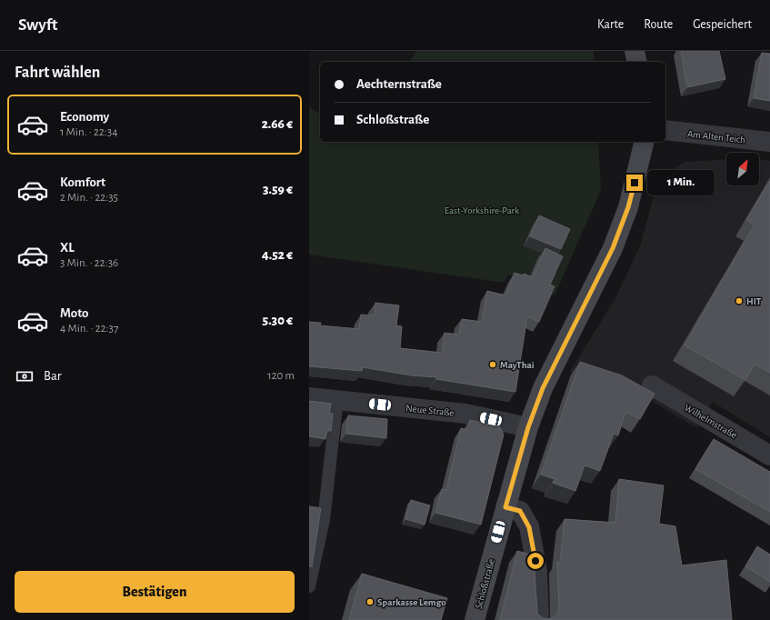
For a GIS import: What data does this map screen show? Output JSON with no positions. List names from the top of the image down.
{
  "streets": {
    "street": [
      "Am Alten Teich",
      "Neue Straße",
      "Wilhelmstraße",
      "Schloßstraße"
    ]
  },
  "crossings": [
    ["Neue Straße", "Schloßstraße"]
  ],
  "parks": ["East-Yorkshire-Park"],
  "places": ["HIT", "MayThai", "Sparkasse Lemgo"],
  "north": "top right",
  "page": {
    "header": "Swyft",
    "nav": ["Karte", "Route", "Gespeichert"],
    "heading": "Fahrt wählen",
    "banner": ["Aechternstraße", "Schloßstraße"],
    "list": [
      {
        "name": "Economy",
        "note": "1 Min. · 22:34",
        "value": "2.66 €"
      },
      {
        "name": "Komfort",
        "note": "2 Min. · 22:35",
        "value": "3.59 €"
      },
      {
        "name": "XL",
        "note": "3 Min. · 22:36",
        "value": "4.52 €"
      },
      {
        "name": "Moto",
        "note": "4 Min. · 22:37",
        "value": "5.30 €"
      }
    ],
    "bubble": "1 Min.",
    "pay": ["Bar", "120 m"],
    "buttons": "Bestätigen"
  }
}
